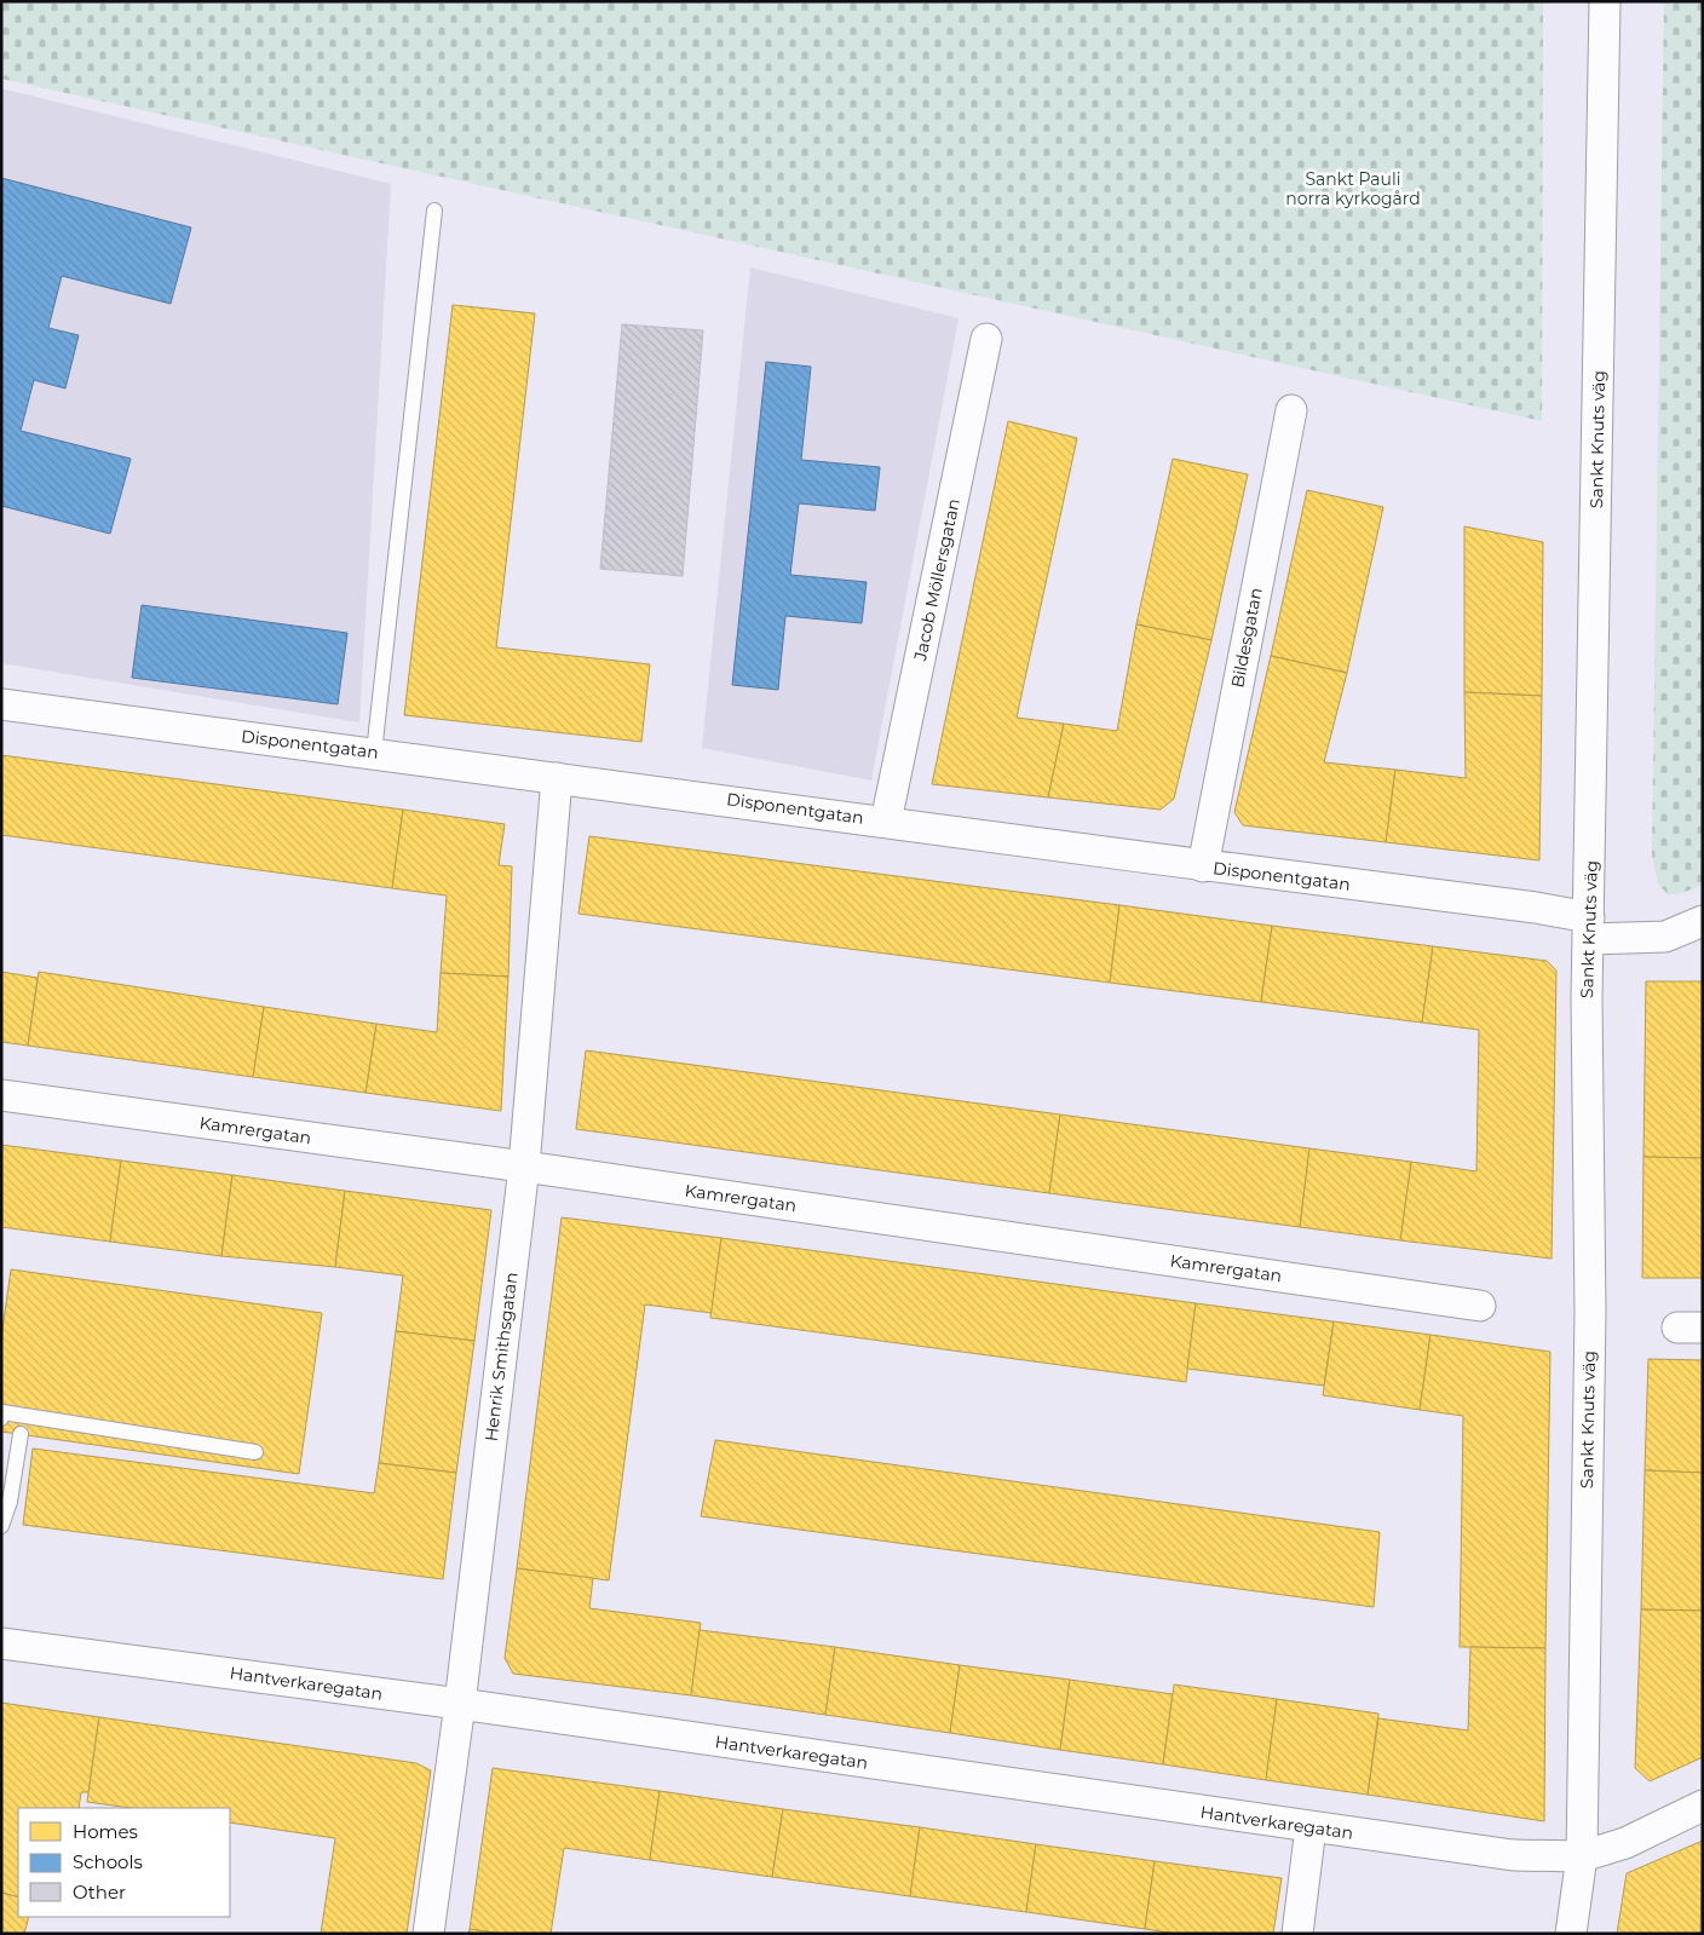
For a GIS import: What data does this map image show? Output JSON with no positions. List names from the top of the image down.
{
  "streets": {
    "street": [
      "Sankt Knuts väg",
      "Jacob Möllersgatan",
      "Bildesgatan",
      "Disponentgatan",
      "Kamrergatan",
      "Henrik Smithsgatan",
      "Hantverkaregatan"
    ]
  },
  "crossings": [
    ["Sankt Knuts väg", "Disponentgatan"],
    ["Sankt Knuts väg", "Hantverkaregatan"],
    ["Jacob Möllersgatan", "Disponentgatan"],
    ["Bildesgatan", "Disponentgatan"],
    ["Disponentgatan", "Henrik Smithsgatan"],
    ["Kamrergatan", "Henrik Smithsgatan"],
    ["Henrik Smithsgatan", "Hantverkaregatan"]
  ],
  "parks": ["Sankt Pauli norra kyrkogård"],
  "legend": ["Homes", "Schools", "Other"]
}
